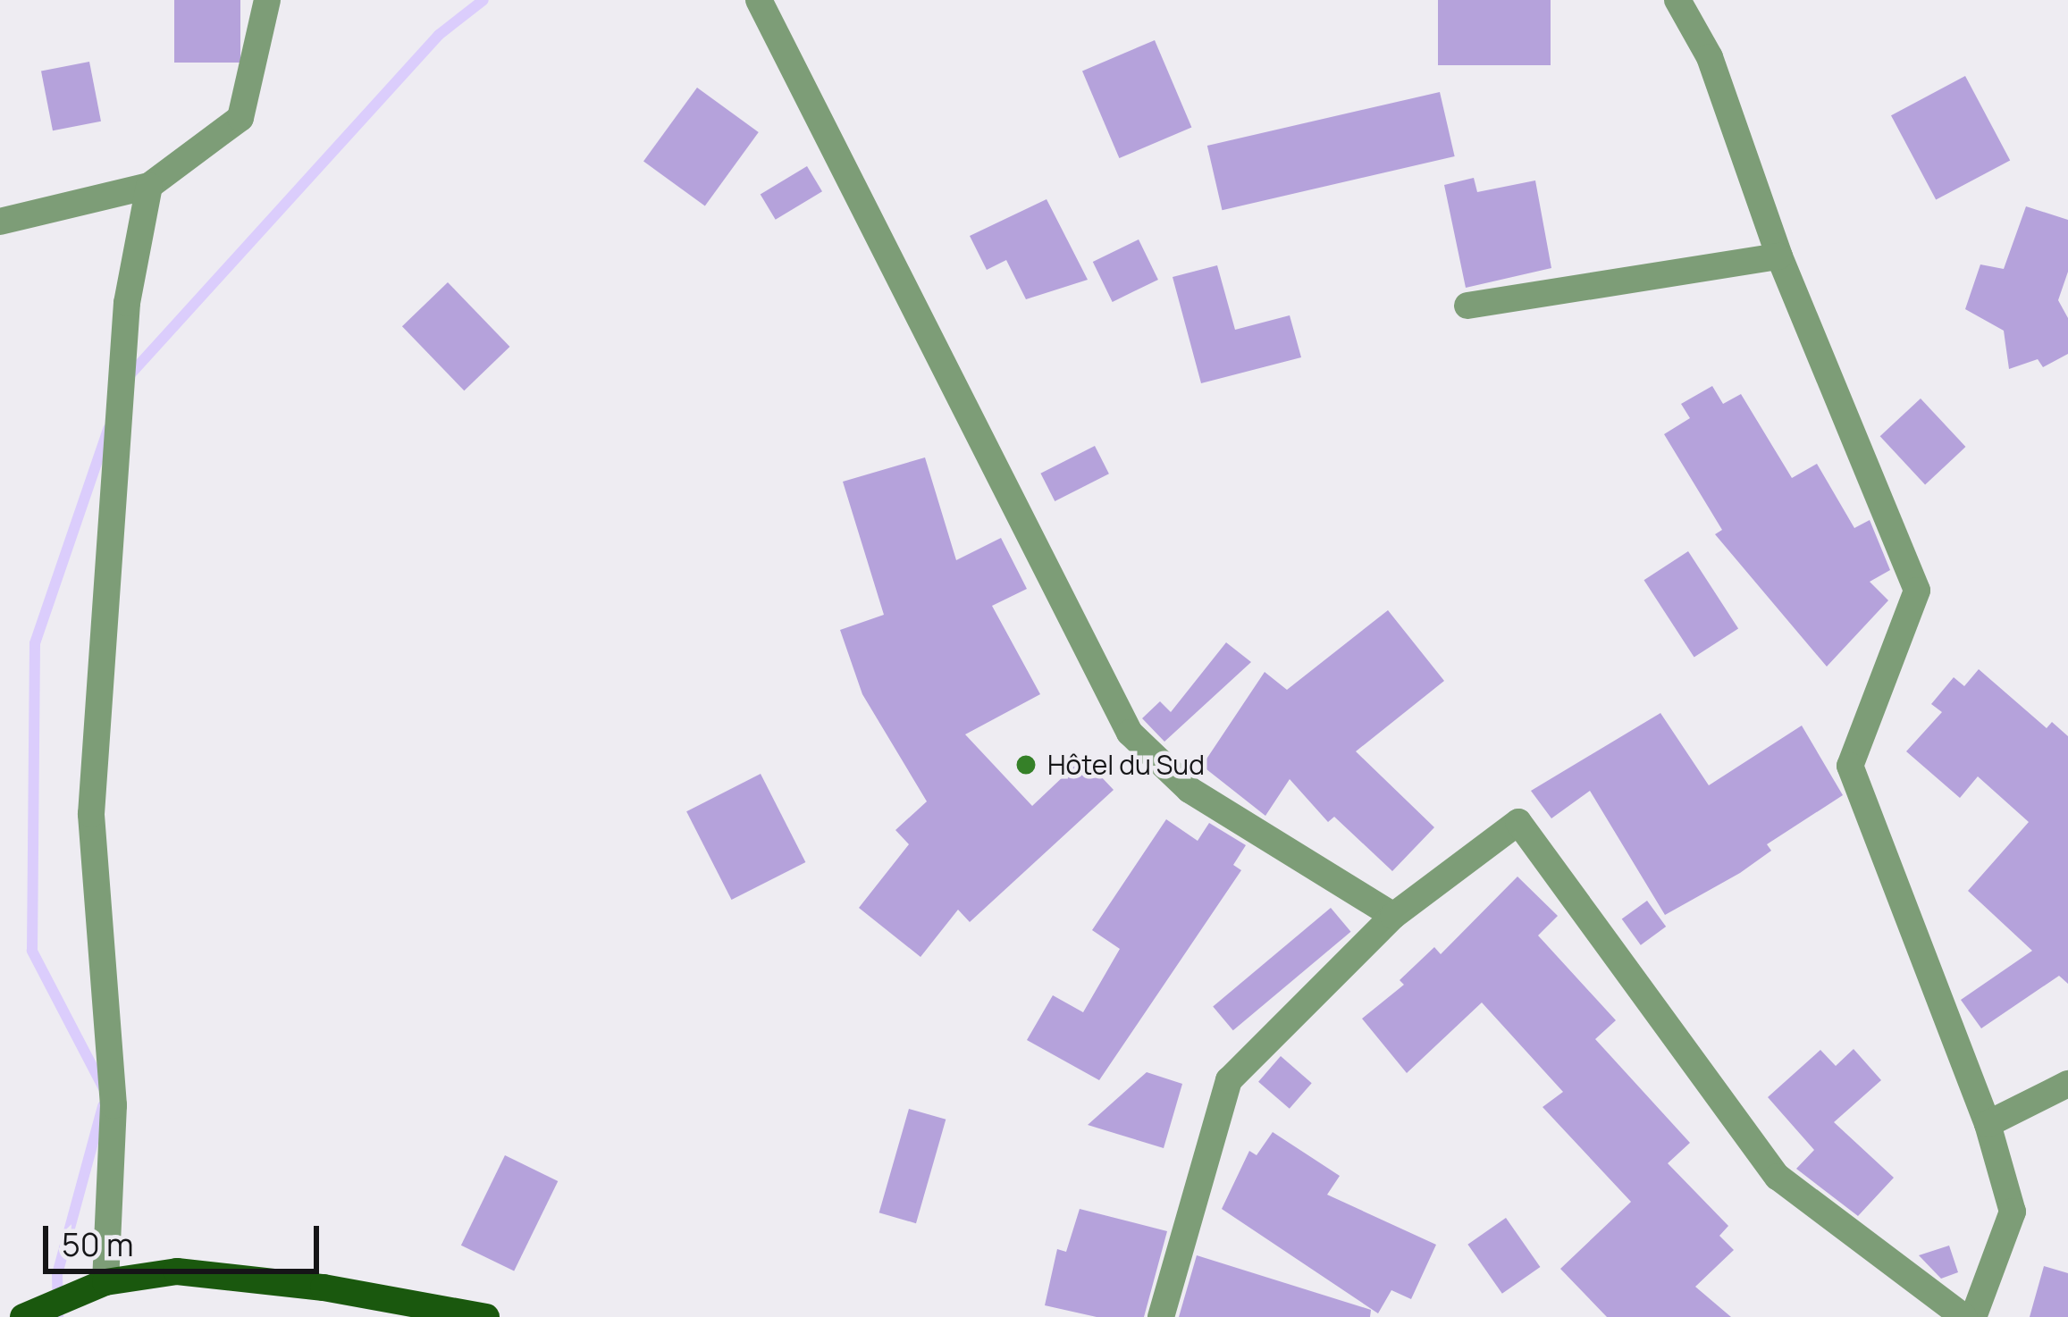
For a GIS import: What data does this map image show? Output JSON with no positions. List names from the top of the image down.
{
  "places": ["Hôtel du Sud"],
  "scale_bar": "50 m"
}
